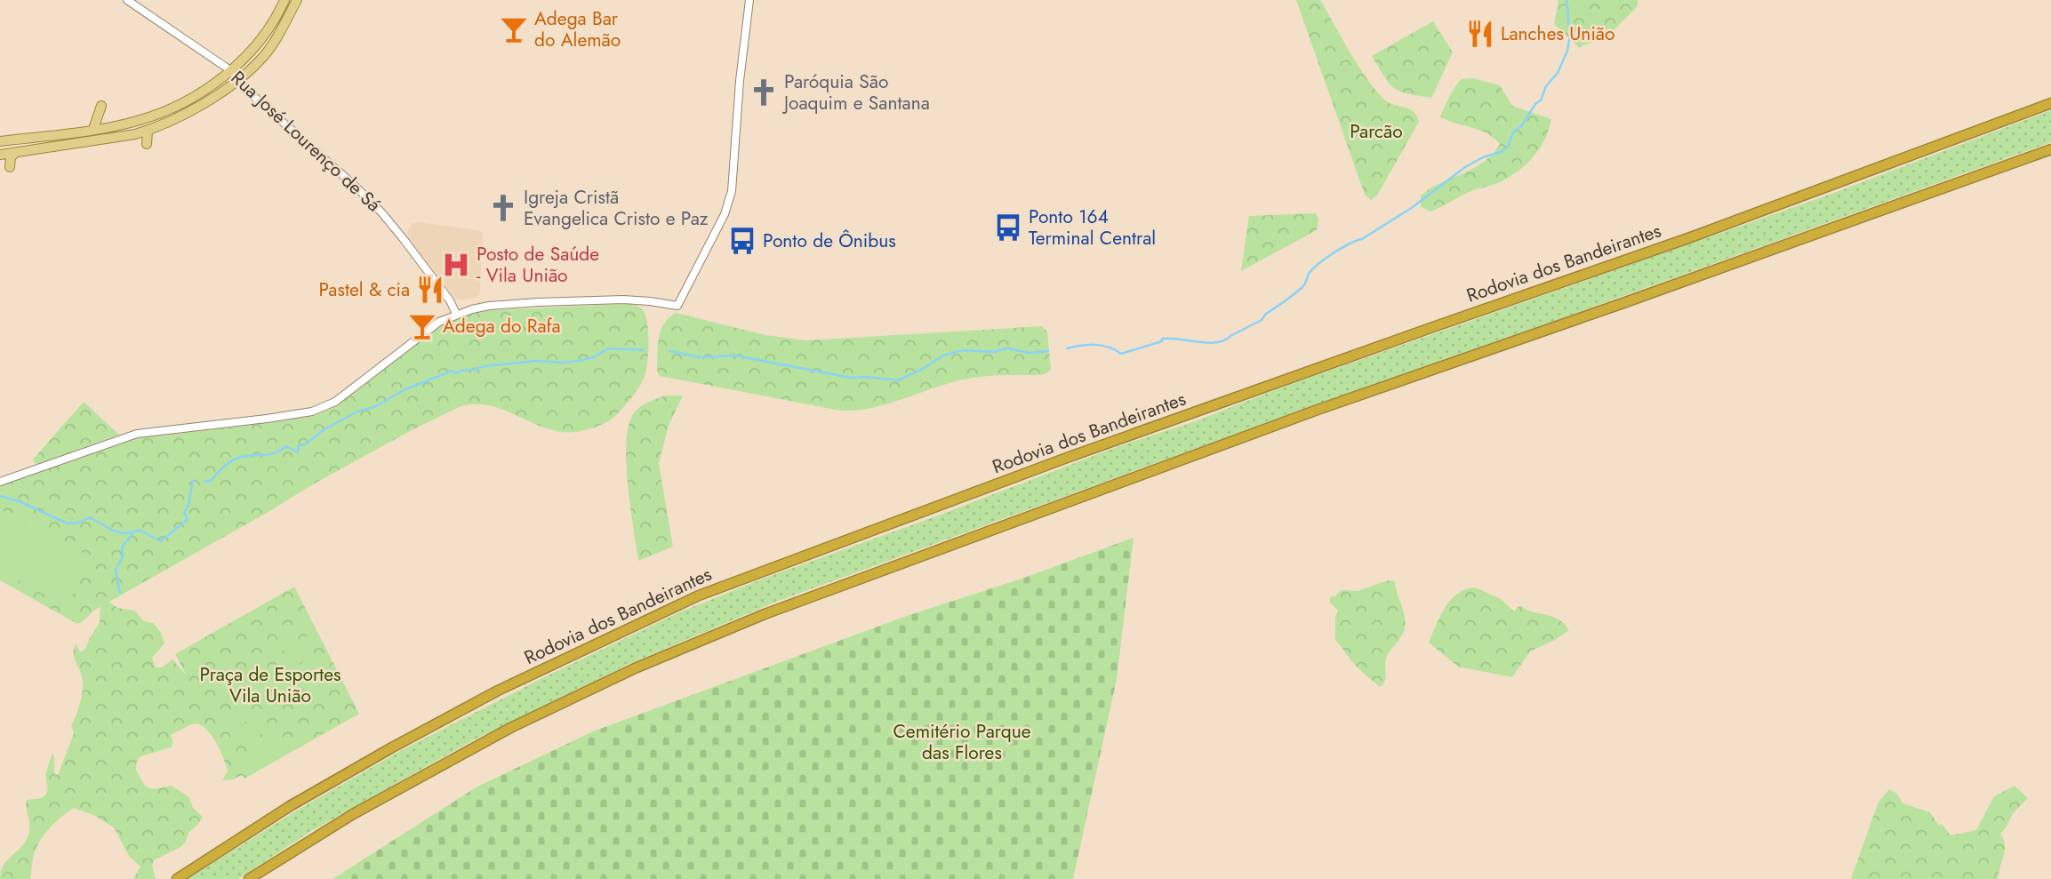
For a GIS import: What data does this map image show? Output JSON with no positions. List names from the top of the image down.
{
  "streets": {
    "highway": ["Rodovia dos Bandeirantes"],
    "street": ["Rua José Lourenço de Sá"]
  },
  "parks": ["Parcão", "Praça de Esportes Vila União", "Cemitério Parque das Flores"],
  "places": {
    "bar": ["Adega Bar do Alemão", "Adega do Rafa"],
    "restaurant": ["Lanches União", "Pastel & cia"],
    "church": ["Paróquia São Joaquim e Santana", "Igreja Cristã Evangelica Cristo e Paz"],
    "bus stop": ["Ponto 164 Terminal Central", "Ponto de Ônibus"],
    "hospital": ["Posto de Saúde - Vila União"]
  }
}
